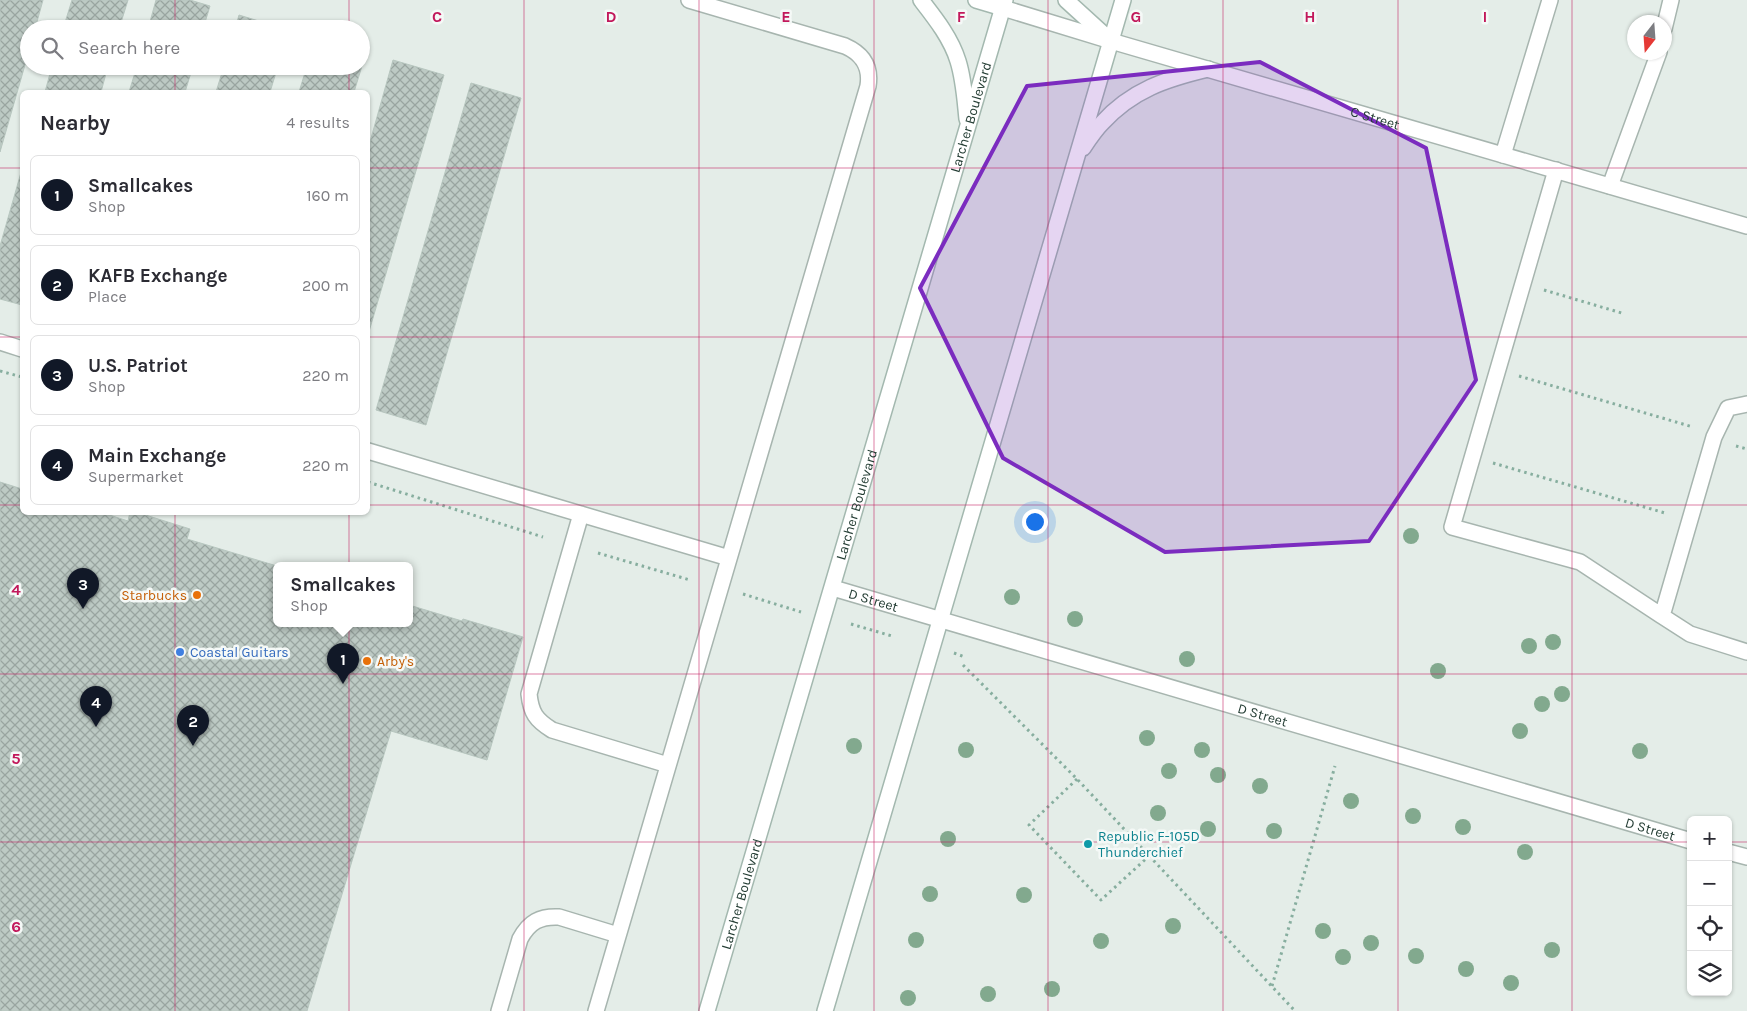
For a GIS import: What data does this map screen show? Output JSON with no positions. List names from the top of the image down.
{
  "streets": {
    "main road": ["Larcher Boulevard", "C Street", "D Street"]
  },
  "crossings": [
    ["Larcher Boulevard", "C Street"],
    ["Larcher Boulevard", "D Street"]
  ],
  "places": [
    "Starbucks",
    "Coastal Guitars",
    "Arby's",
    "Republic F-105D Thunderchief"
  ],
  "north": "bottom",
  "page": {
    "search": "Search here",
    "heading": ["Nearby", "4 results"],
    "list": [
      {
        "mark": "1",
        "name": "Smallcakes",
        "note": "Shop",
        "value": "160 m"
      },
      {
        "mark": "2",
        "name": "KAFB Exchange",
        "note": "Place",
        "value": "200 m"
      },
      {
        "mark": "3",
        "name": "U.S. Patriot",
        "note": "Shop",
        "value": "220 m"
      },
      {
        "mark": "4",
        "name": "Main Exchange",
        "note": "Supermarket",
        "value": "220 m"
      }
    ],
    "popup": ["Smallcakes", "Shop"],
    "pins": [
      "3",
      "1",
      "4",
      "2"
    ],
    "map_buttons": ["+", "−"]
  },
  "grid": {
    "columns": [
      "C",
      "D",
      "E",
      "F",
      "G",
      "H",
      "I"
    ],
    "rows": ["4", "5", "6"]
  }
}
